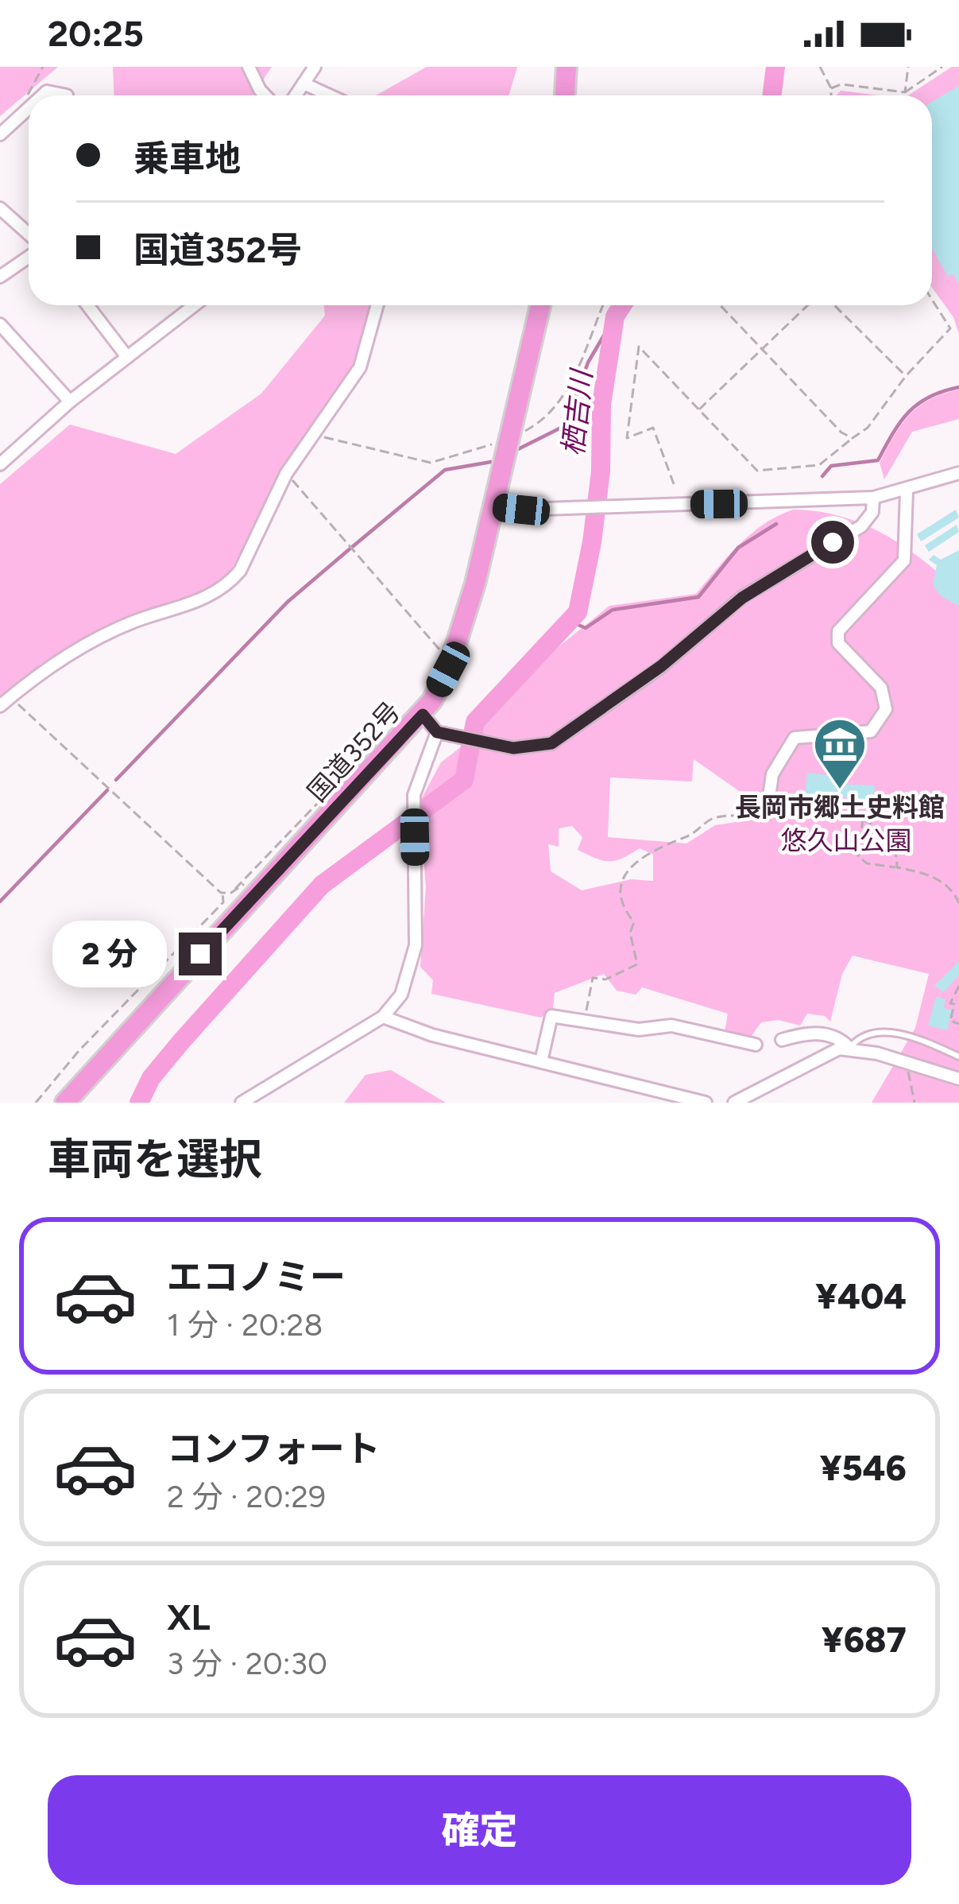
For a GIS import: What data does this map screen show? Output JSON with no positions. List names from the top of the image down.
{
  "streets": {
    "highway": ["国道352号"]
  },
  "water": ["栖吉川"],
  "parks": ["悠久山公園"],
  "places": {
    "museum": ["長岡市郷土史料館"]
  },
  "page": {
    "status": "20:25",
    "banner": ["乗車地", "国道352号"],
    "bubble": "2 分",
    "heading": "車両を選択",
    "list": [
      {
        "name": "エコノミー",
        "note": "1 分 · 20:28",
        "value": "¥404"
      },
      {
        "name": "コンフォート",
        "note": "2 分 · 20:29",
        "value": "¥546"
      },
      {
        "name": "XL",
        "note": "3 分 · 20:30",
        "value": "¥687"
      }
    ],
    "buttons": "確定"
  }
}
